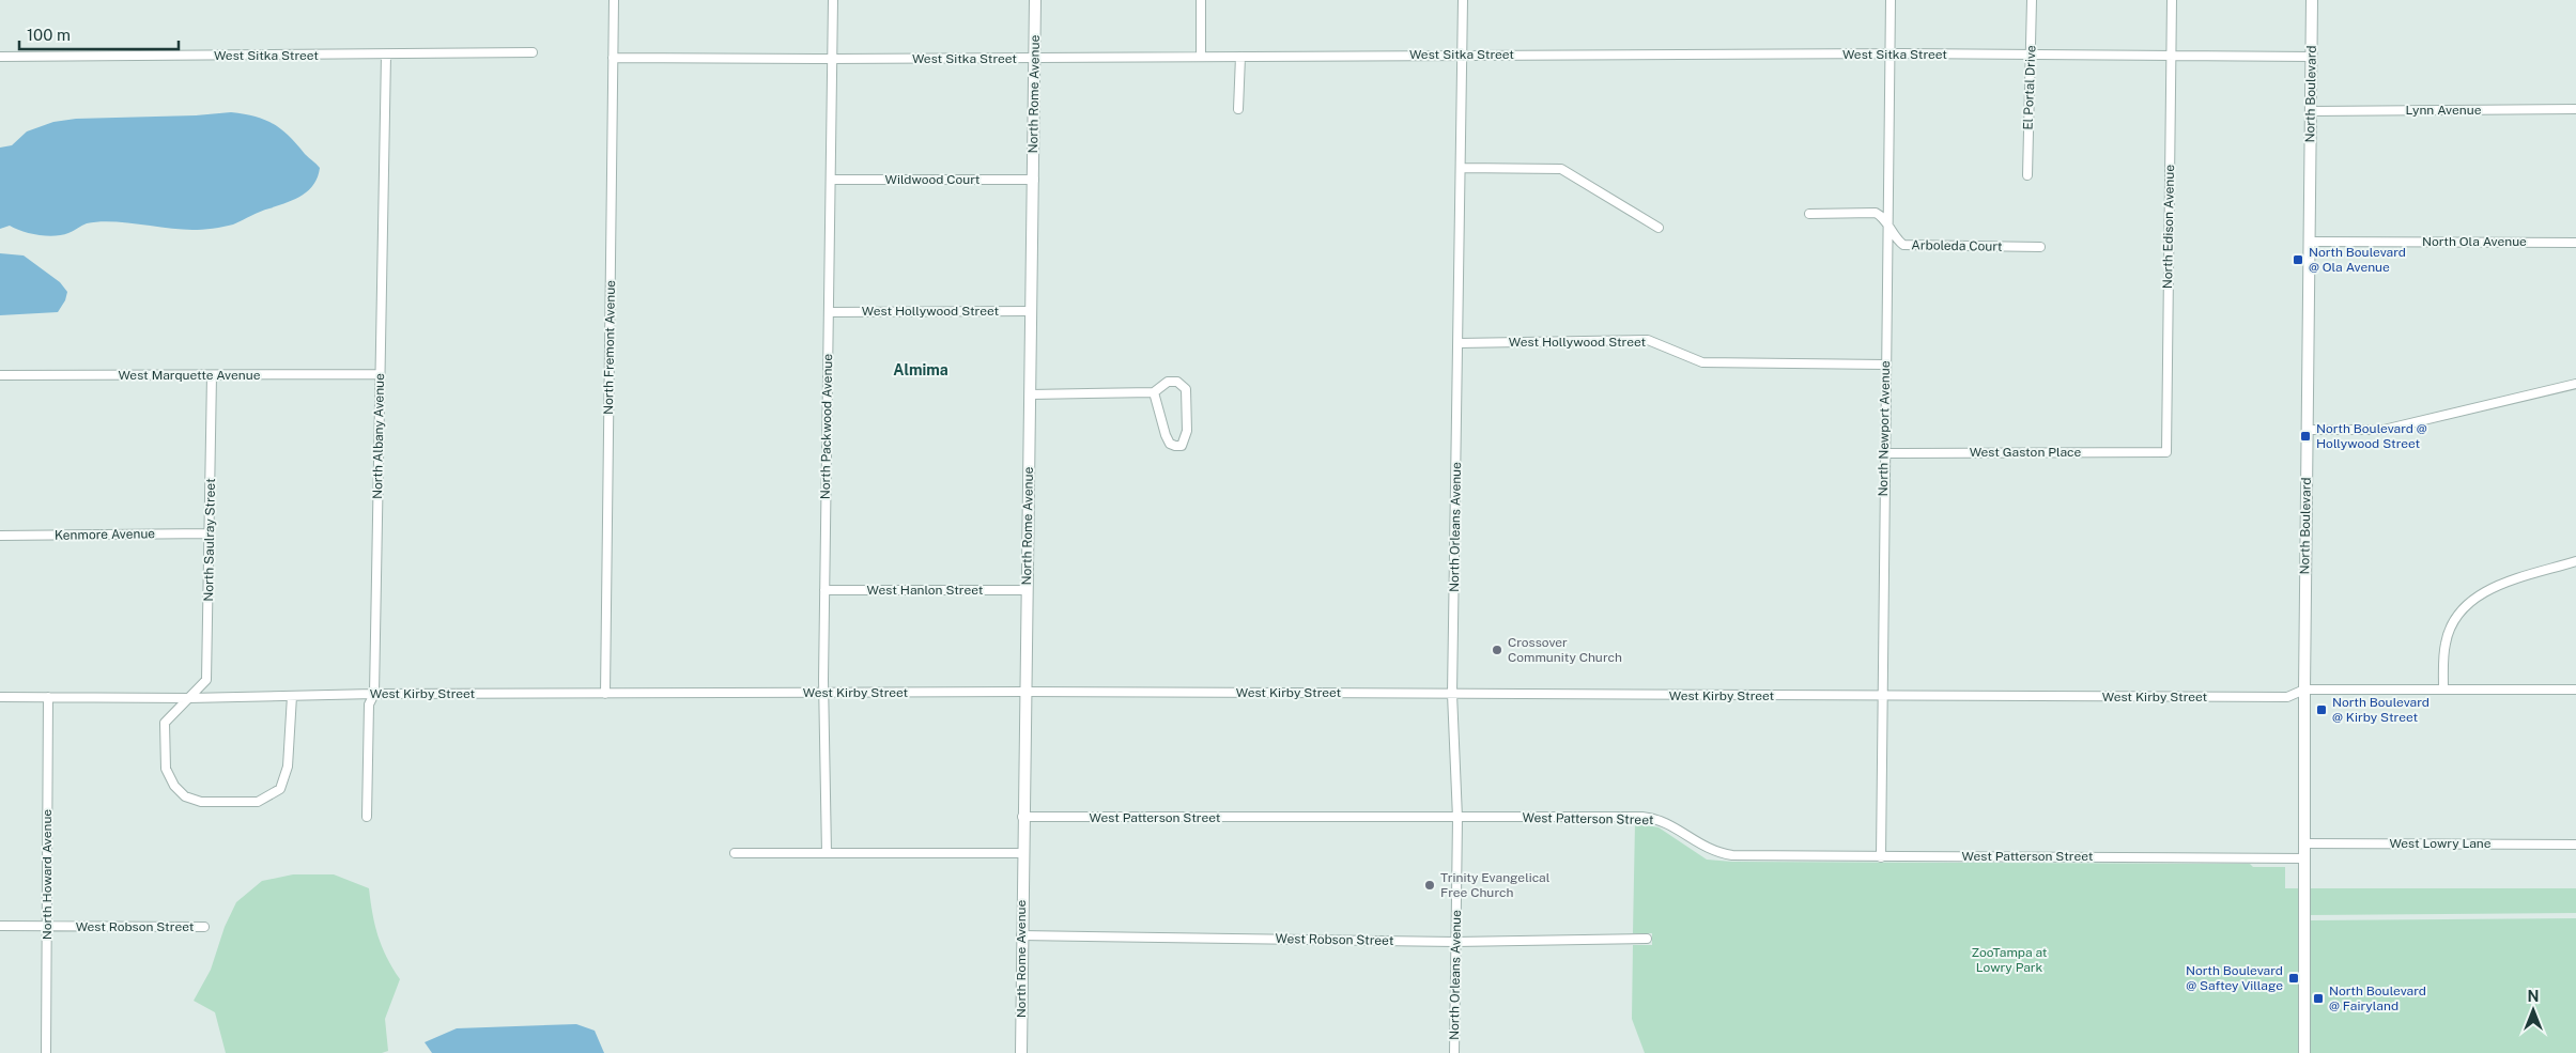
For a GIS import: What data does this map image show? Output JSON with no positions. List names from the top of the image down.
{
  "streets": {
    "street": [
      "West Sitka Street",
      "El Portal Drive",
      "North Rome Avenue",
      "North Boulevard",
      "Lynn Avenue",
      "Wildwood Court",
      "North Edison Avenue",
      "North Ola Avenue",
      "Arboleda Court",
      "West Hollywood Street",
      "North Fremont Avenue",
      "West Marquette Avenue",
      "North Packwood Avenue",
      "North Newport Avenue",
      "North Albany Avenue",
      "West Gaston Place",
      "North Orleans Avenue",
      "Kenmore Avenue",
      "North Saulray Street",
      "West Hanlon Street",
      "West Kirby Street",
      "West Patterson Street",
      "West Lowry Lane",
      "North Howard Avenue",
      "West Robson Street"
    ]
  },
  "crossings": [
    ["West Sitka Street", "El Portal Drive"],
    ["West Sitka Street", "North Rome Avenue"],
    ["West Sitka Street", "North Boulevard"],
    ["West Sitka Street", "North Edison Avenue"],
    ["West Sitka Street", "North Fremont Avenue"],
    ["West Sitka Street", "North Packwood Avenue"],
    ["West Sitka Street", "North Newport Avenue"],
    ["West Sitka Street", "North Albany Avenue"],
    ["West Sitka Street", "North Orleans Avenue"],
    ["North Rome Avenue", "Wildwood Court"],
    ["North Rome Avenue", "West Hollywood Street"],
    ["North Rome Avenue", "West Hanlon Street"],
    ["North Rome Avenue", "West Kirby Street"],
    ["North Rome Avenue", "West Patterson Street"],
    ["North Rome Avenue", "West Robson Street"],
    ["North Boulevard", "Lynn Avenue"],
    ["North Boulevard", "North Ola Avenue"],
    ["North Boulevard", "West Kirby Street"],
    ["North Boulevard", "West Patterson Street"],
    ["North Boulevard", "West Lowry Lane"],
    ["Wildwood Court", "North Packwood Avenue"],
    ["North Edison Avenue", "West Gaston Place"],
    ["Arboleda Court", "North Newport Avenue"],
    ["West Hollywood Street", "North Packwood Avenue"],
    ["West Hollywood Street", "North Newport Avenue"],
    ["West Hollywood Street", "North Orleans Avenue"],
    ["North Fremont Avenue", "West Kirby Street"],
    ["West Marquette Avenue", "North Albany Avenue"],
    ["West Marquette Avenue", "North Saulray Street"],
    ["North Packwood Avenue", "West Hanlon Street"],
    ["North Packwood Avenue", "West Kirby Street"],
    ["North Newport Avenue", "West Gaston Place"],
    ["North Newport Avenue", "West Kirby Street"],
    ["North Newport Avenue", "West Patterson Street"],
    ["North Albany Avenue", "West Kirby Street"],
    ["North Orleans Avenue", "West Kirby Street"],
    ["North Orleans Avenue", "West Patterson Street"],
    ["North Orleans Avenue", "West Robson Street"],
    ["Kenmore Avenue", "North Saulray Street"],
    ["North Saulray Street", "West Kirby Street"],
    ["West Kirby Street", "North Howard Avenue"],
    ["North Howard Avenue", "West Robson Street"]
  ],
  "districts": ["Almima"],
  "parks": ["ZooTampa at Lowry Park"],
  "places": {
    "transit": [
      "North Boulevard @ Ola Avenue",
      "North Boulevard @ Hollywood Street",
      "North Boulevard @ Kirby Street",
      "North Boulevard @ Saftey Village",
      "North Boulevard @ Fairyland"
    ],
    "other": ["Crossover Community Church", "Trinity Evangelical Free Church"]
  },
  "scale_bar": "100 m",
  "north": "top"
}
